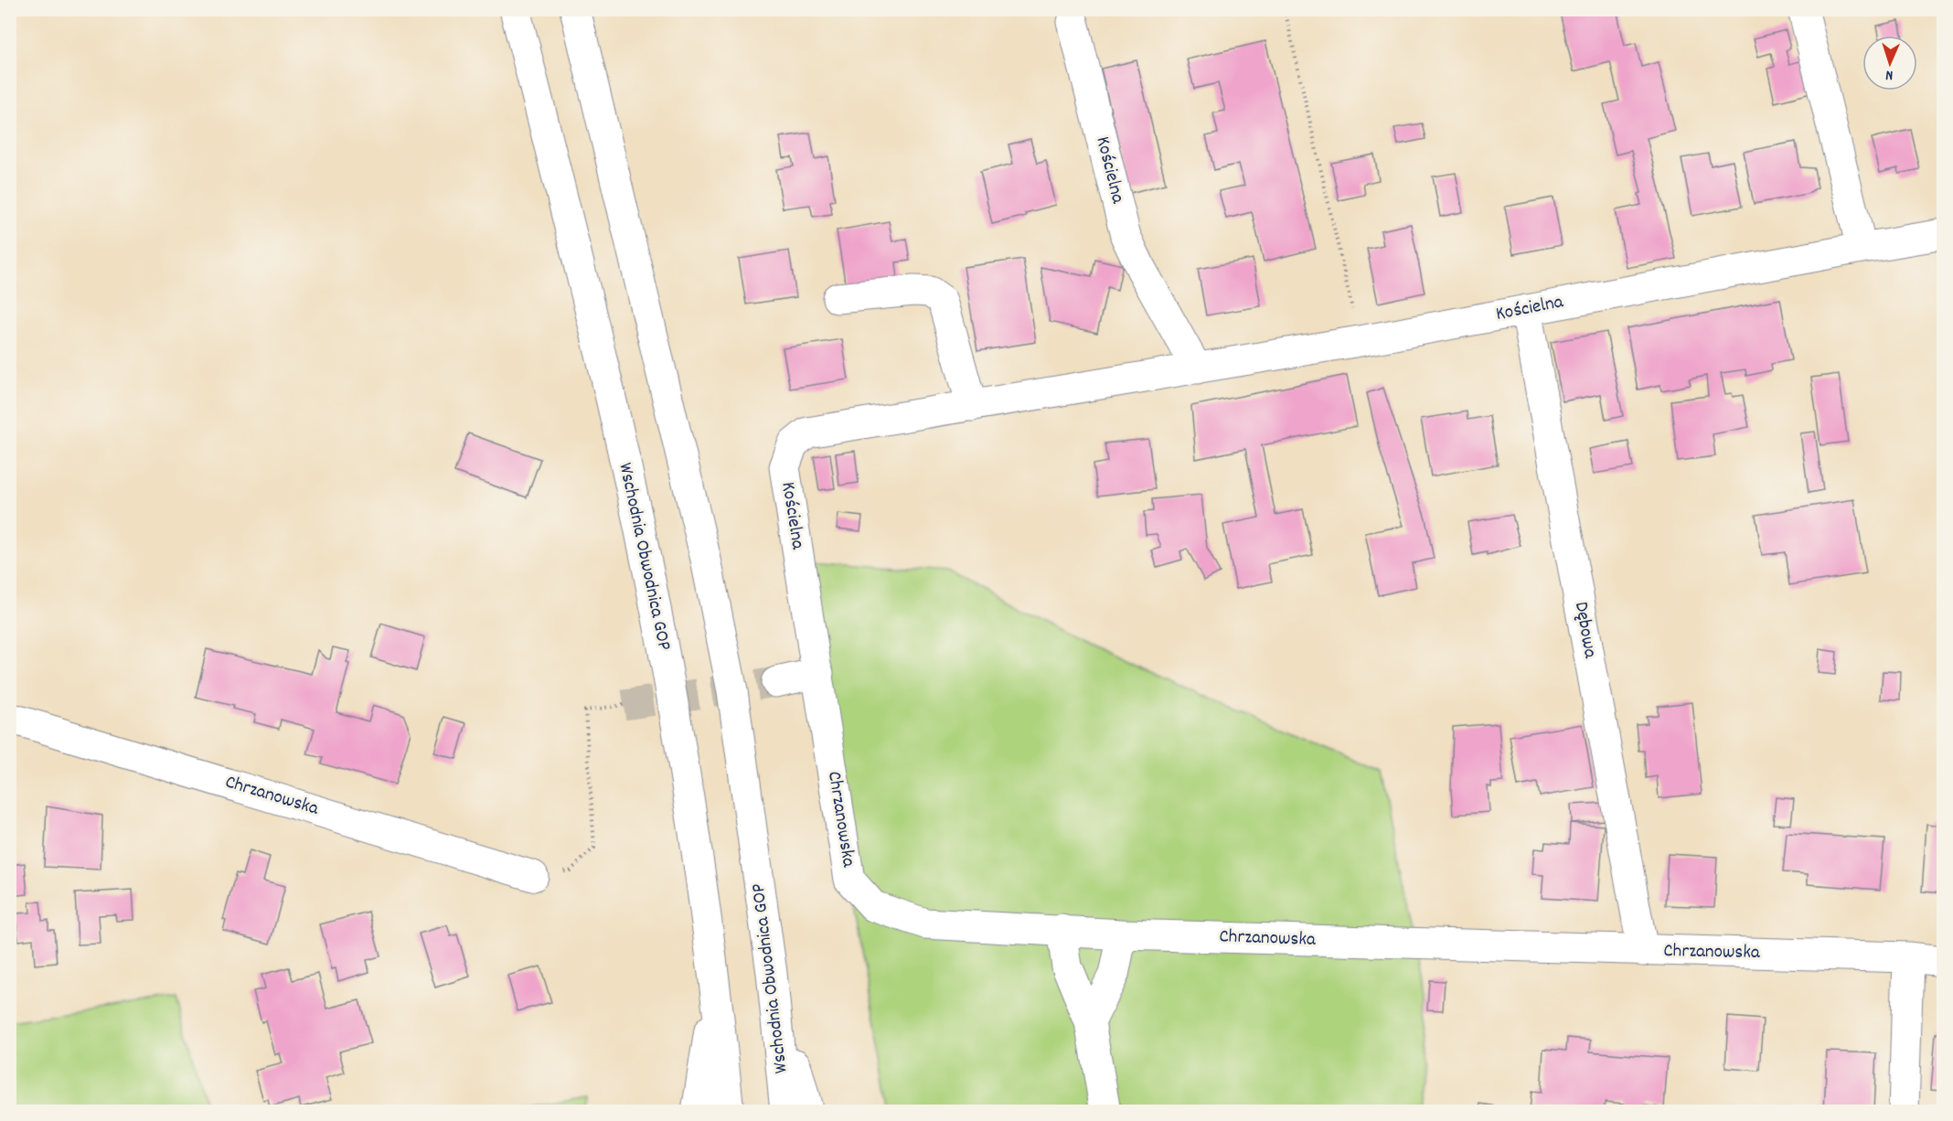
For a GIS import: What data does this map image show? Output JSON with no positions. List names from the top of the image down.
{
  "streets": {
    "main road": [
      "Kościelna",
      "Wschodnia Obwodnica GOP",
      "Dębowa",
      "Chrzanowska"
    ]
  },
  "crossings": [
    ["Kościelna", "Dębowa"],
    ["Kościelna", "Chrzanowska"],
    ["Dębowa", "Chrzanowska"]
  ],
  "north": "bottom"
}
